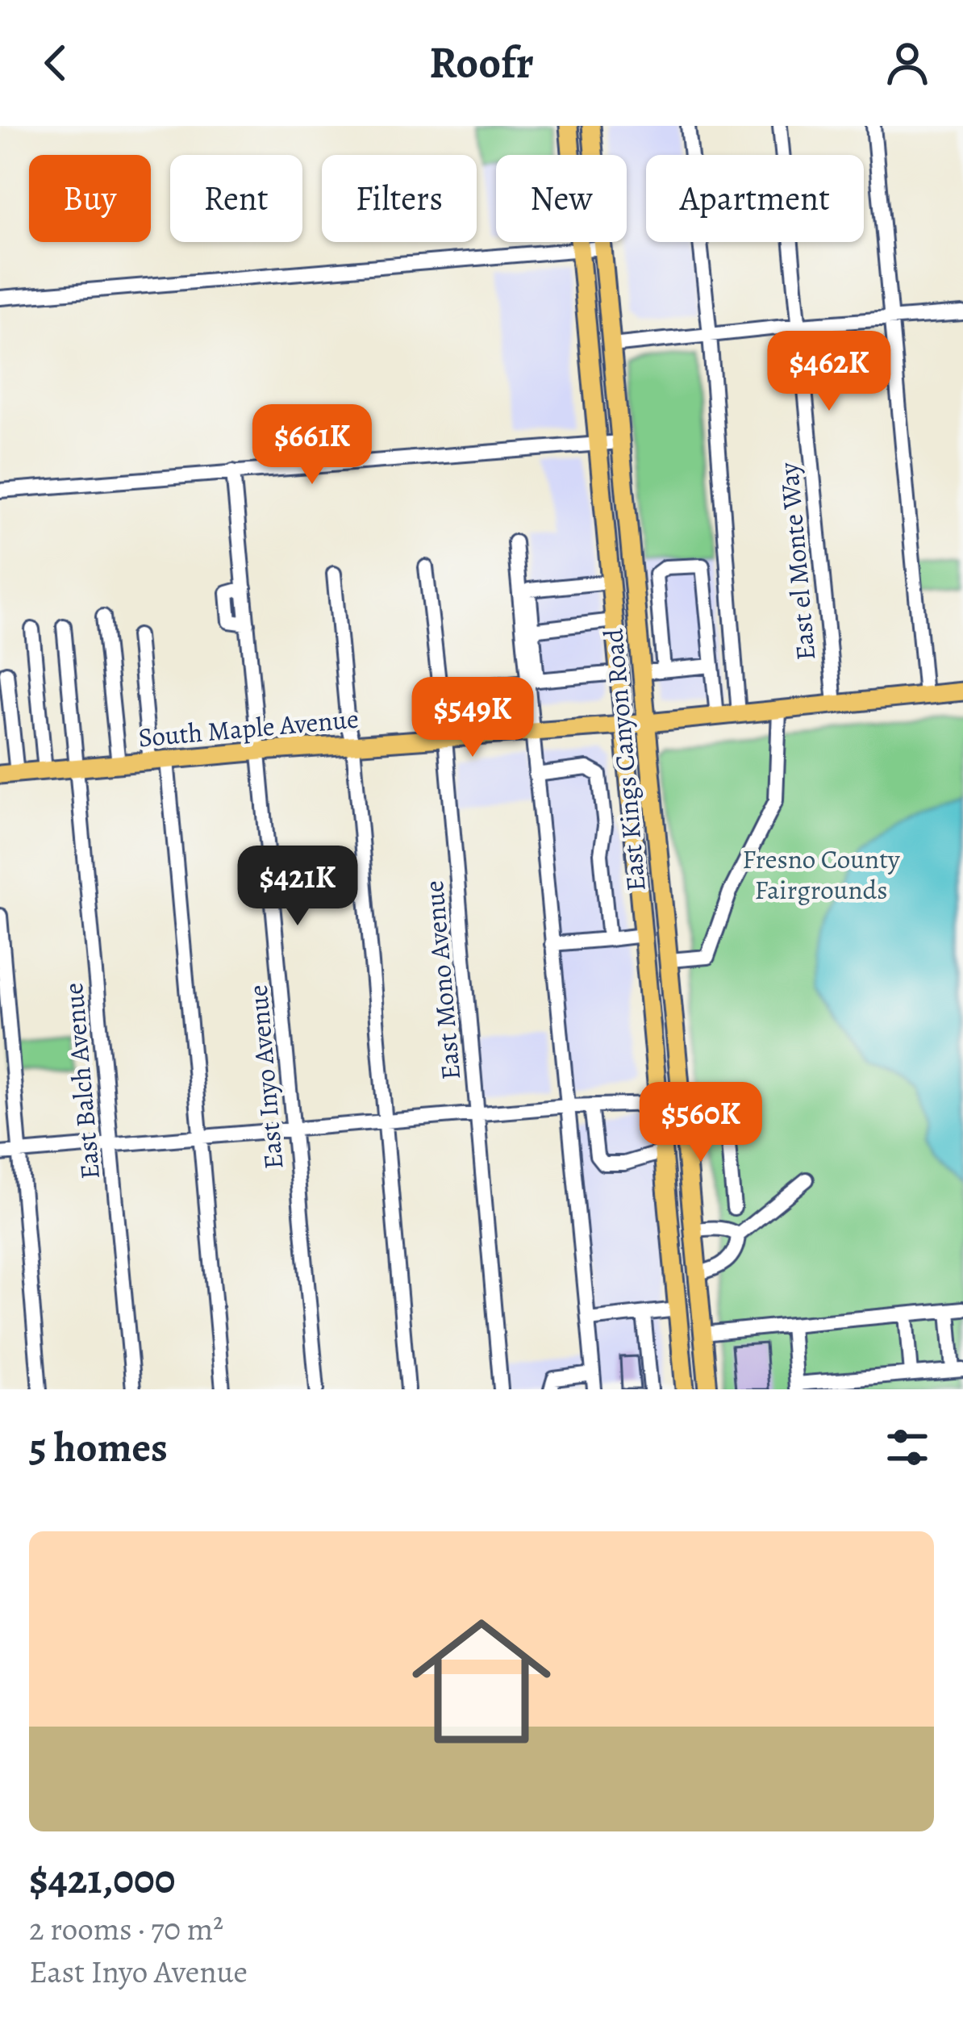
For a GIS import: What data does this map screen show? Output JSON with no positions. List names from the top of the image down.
{
  "streets": {
    "main road": ["South Maple Avenue", "East Kings Canyon Road"],
    "street": [
      "East el Monte Way",
      "East Mono Avenue",
      "East Inyo Avenue",
      "East Balch Avenue"
    ]
  },
  "crossings": [
    ["East el Monte Way", "South Maple Avenue"],
    ["South Maple Avenue", "East Kings Canyon Road"],
    ["South Maple Avenue", "East Mono Avenue"],
    ["South Maple Avenue", "East Inyo Avenue"],
    ["South Maple Avenue", "East Balch Avenue"]
  ],
  "parks": ["Fresno County Fairgrounds"],
  "page": {
    "header": "Roofr",
    "chip": [
      "Buy",
      "Rent",
      "Filters",
      "New",
      "Apartment"
    ],
    "price": [
      "$462K",
      "$661K",
      "$549K",
      "$421K",
      "$560K"
    ],
    "heading": "5 homes",
    "list": [
      {
        "name": "$421,000",
        "note": "2 rooms · 70 m² · East Inyo Avenue"
      }
    ]
  }
}
